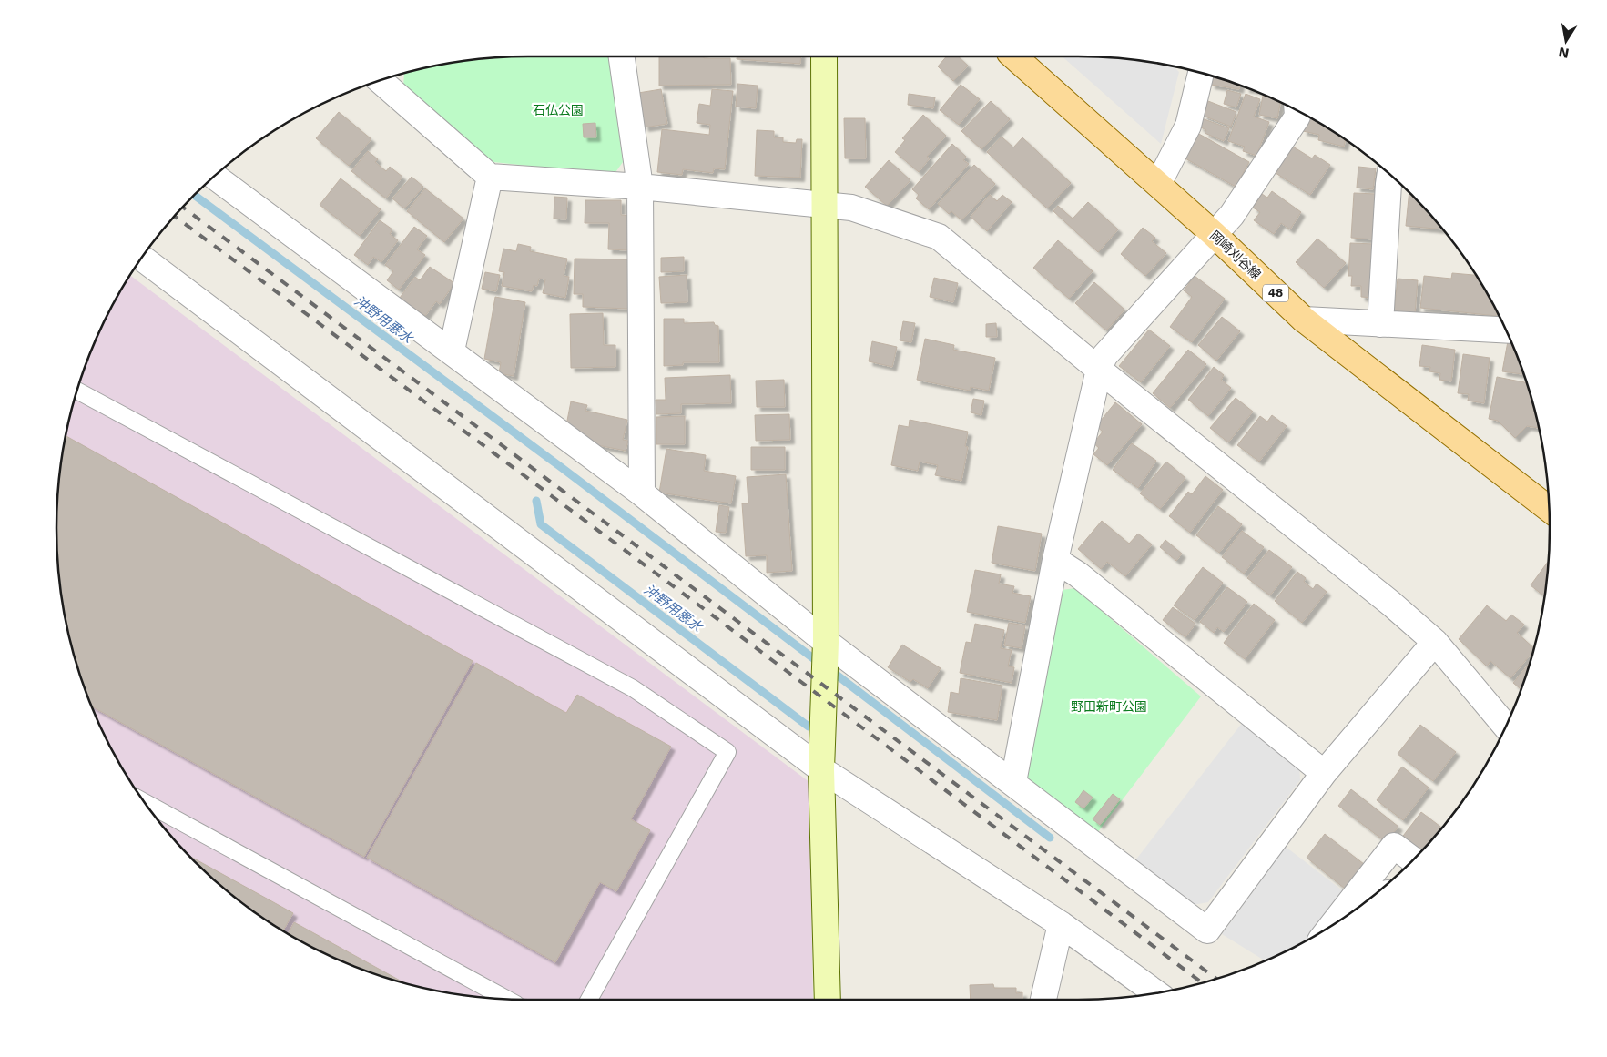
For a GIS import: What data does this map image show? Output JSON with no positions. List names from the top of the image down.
{
  "streets": {
    "main road": ["岡崎刈谷線", "48"]
  },
  "water": ["沖野用悪水"],
  "parks": ["石仏公園", "野田新町公園"],
  "north": "bottom"
}
